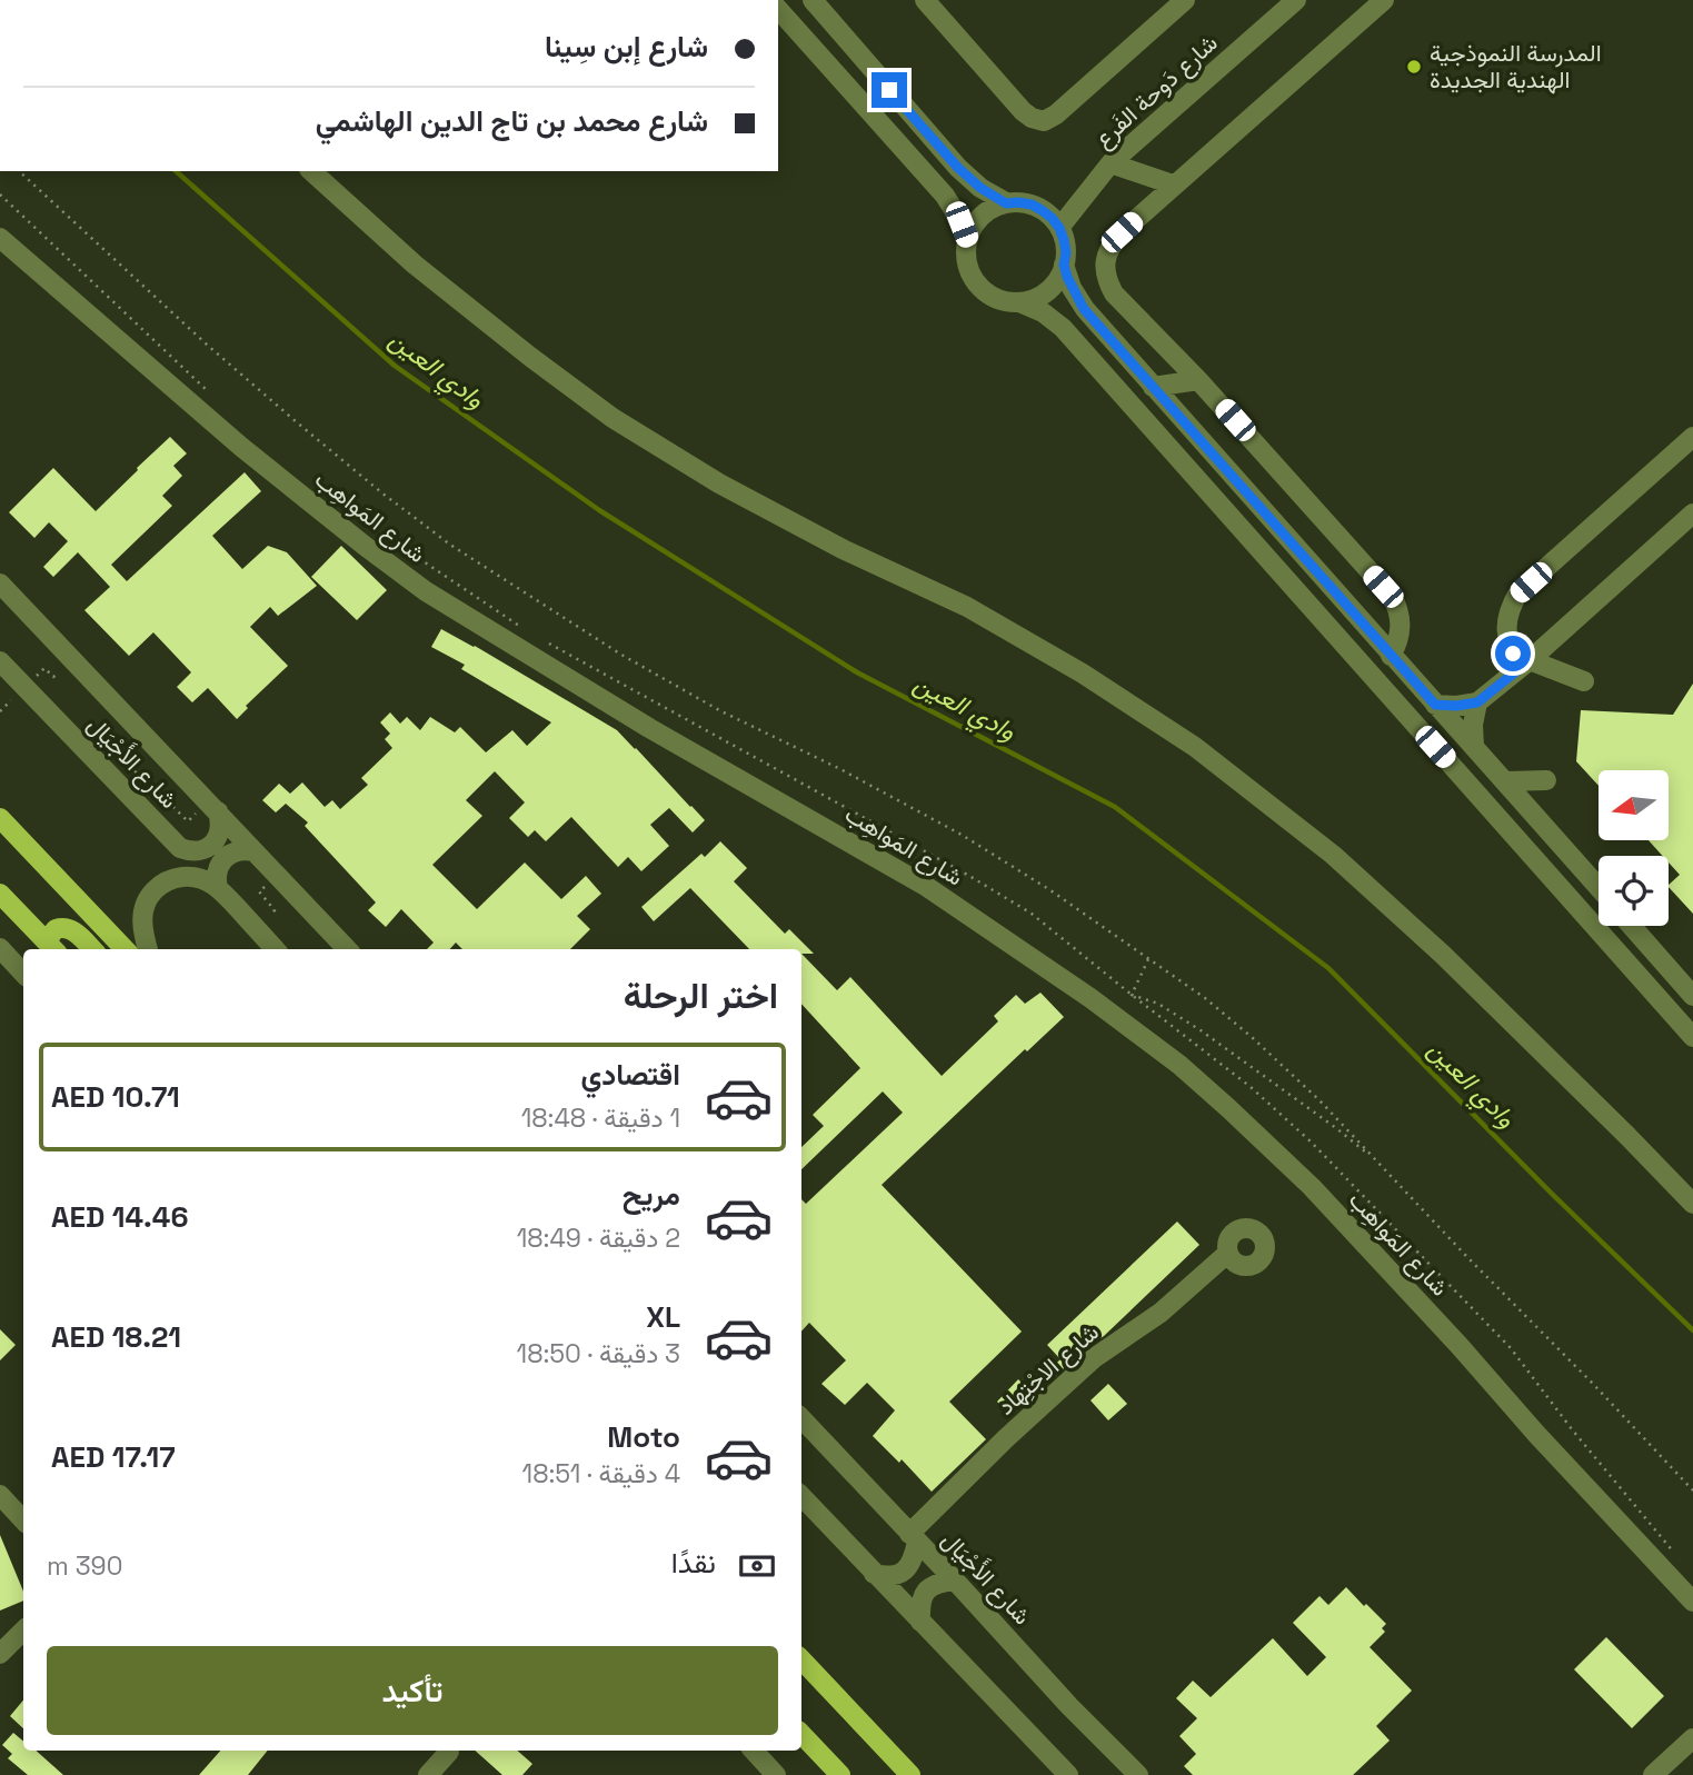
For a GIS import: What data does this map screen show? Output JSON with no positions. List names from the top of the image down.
{
  "streets": {
    "street": [
      "شارع دَوحة الفَرع",
      "شارع المَواهِب",
      "شارع الأَجْيَال",
      "شارع الاجْتِهاد"
    ]
  },
  "crossings": [
    ["شارع الأَجْيَال", "شارع الاجْتِهاد"]
  ],
  "water": ["وادي العين"],
  "places": ["المدرسة النموذجية الهندية الجديدة"],
  "north": "left",
  "page": {
    "banner": ["شارع إبن سِينا", "شارع محمد بن تاج الدين الهاشمي"],
    "heading": "اختر الرحلة",
    "list": [
      {
        "name": "اقتصادي",
        "note": "1 دقيقة · 18:48",
        "value": "AED 10.71"
      },
      {
        "name": "مريح",
        "note": "2 دقيقة · 18:49",
        "value": "AED 14.46"
      },
      {
        "name": "XL",
        "note": "3 دقيقة · 18:50",
        "value": "AED 18.21"
      },
      {
        "name": "Moto",
        "note": "4 دقيقة · 18:51",
        "value": "AED 17.17"
      }
    ],
    "pay": ["نقدًا", "390 m"],
    "buttons": "تأكيد"
  }
}
